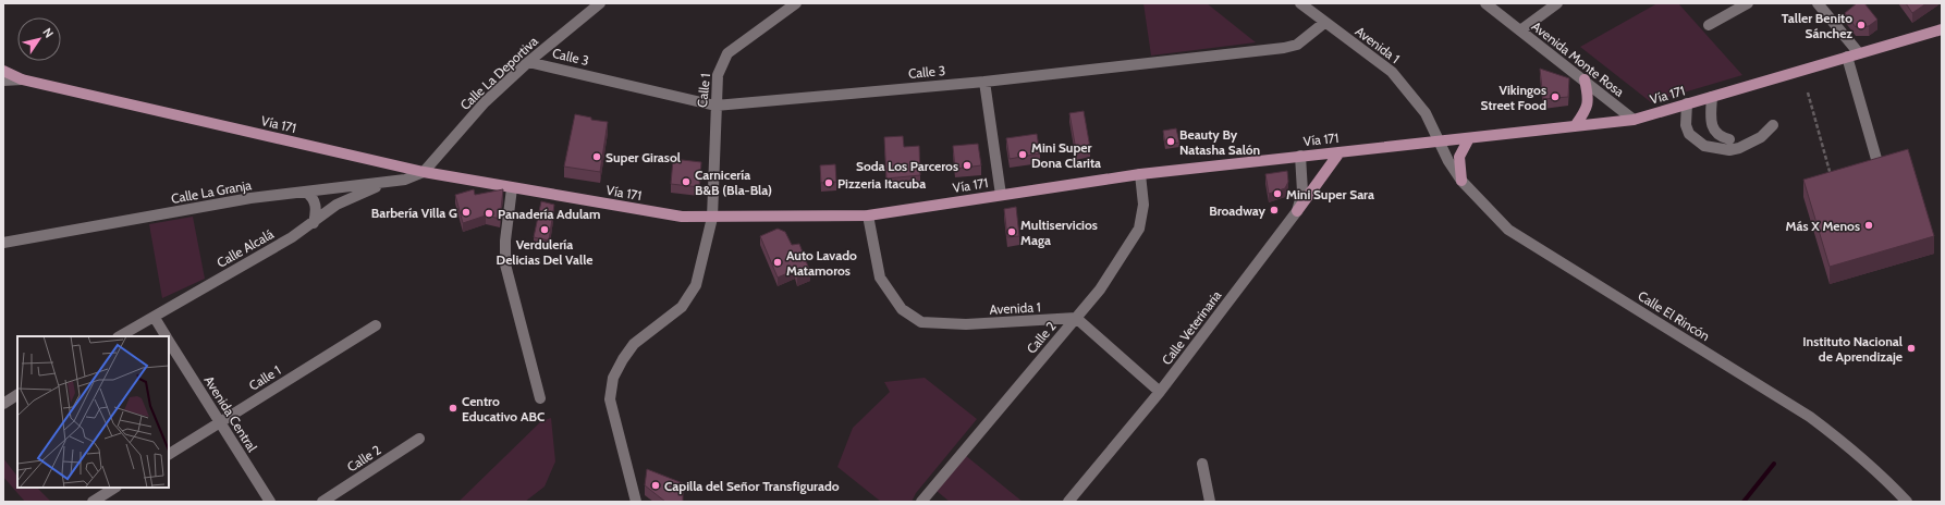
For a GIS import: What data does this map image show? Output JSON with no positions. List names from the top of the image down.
{
  "streets": {
    "main road": ["Vía 171"],
    "street": [
      "Avenida 1",
      "Calle 3",
      "Avenida Monte Rosa",
      "Calle La Deportiva",
      "Calle 1",
      "Calle La Granja",
      "Calle Alcalá",
      "Calle El Rincón",
      "Calle Veterinaria",
      "Calle 2",
      "Avenida Central"
    ]
  },
  "crossings": [
    ["Avenida 1", "Calle 3"],
    ["Avenida 1", "Vía 171"],
    ["Avenida 1", "Calle El Rincón"],
    ["Avenida 1", "Calle 2"],
    ["Calle 3", "Calle La Deportiva"],
    ["Calle 3", "Calle 1"],
    ["Avenida Monte Rosa", "Vía 171"],
    ["Calle La Deportiva", "Vía 171"],
    ["Calle La Deportiva", "Calle La Granja"],
    ["Calle 1", "Vía 171"],
    ["Calle 1", "Avenida Central"],
    ["Vía 171", "Calle La Granja"],
    ["Vía 171", "Calle El Rincón"],
    ["Vía 171", "Calle Veterinaria"],
    ["Vía 171", "Calle 2"],
    ["Calle La Granja", "Calle Alcalá"],
    ["Calle Alcalá", "Avenida Central"]
  ],
  "places": [
    "Taller Benito Sánchez",
    "Vikingos Street Food",
    "Beauty By Natasha Salón",
    "Mini Super Dona Clarita",
    "Super Girasol",
    "Soda Los Parceros",
    "Carnicería B&B (Bla-Bla)",
    "Pizzeria Itacuba",
    "Mini Super Sara",
    "Broadway",
    "Barbería Villa G",
    "Panadería Adulam",
    "Más X Menos",
    "Verdulería Delicias Del Valle",
    "Multiservicios Maga",
    "Auto Lavado Matamoros",
    "Instituto Nacional de Aprendizaje",
    "Centro Educativo ABC",
    "Capilla del Señor Transfigurado"
  ],
  "north": "top right"
}
